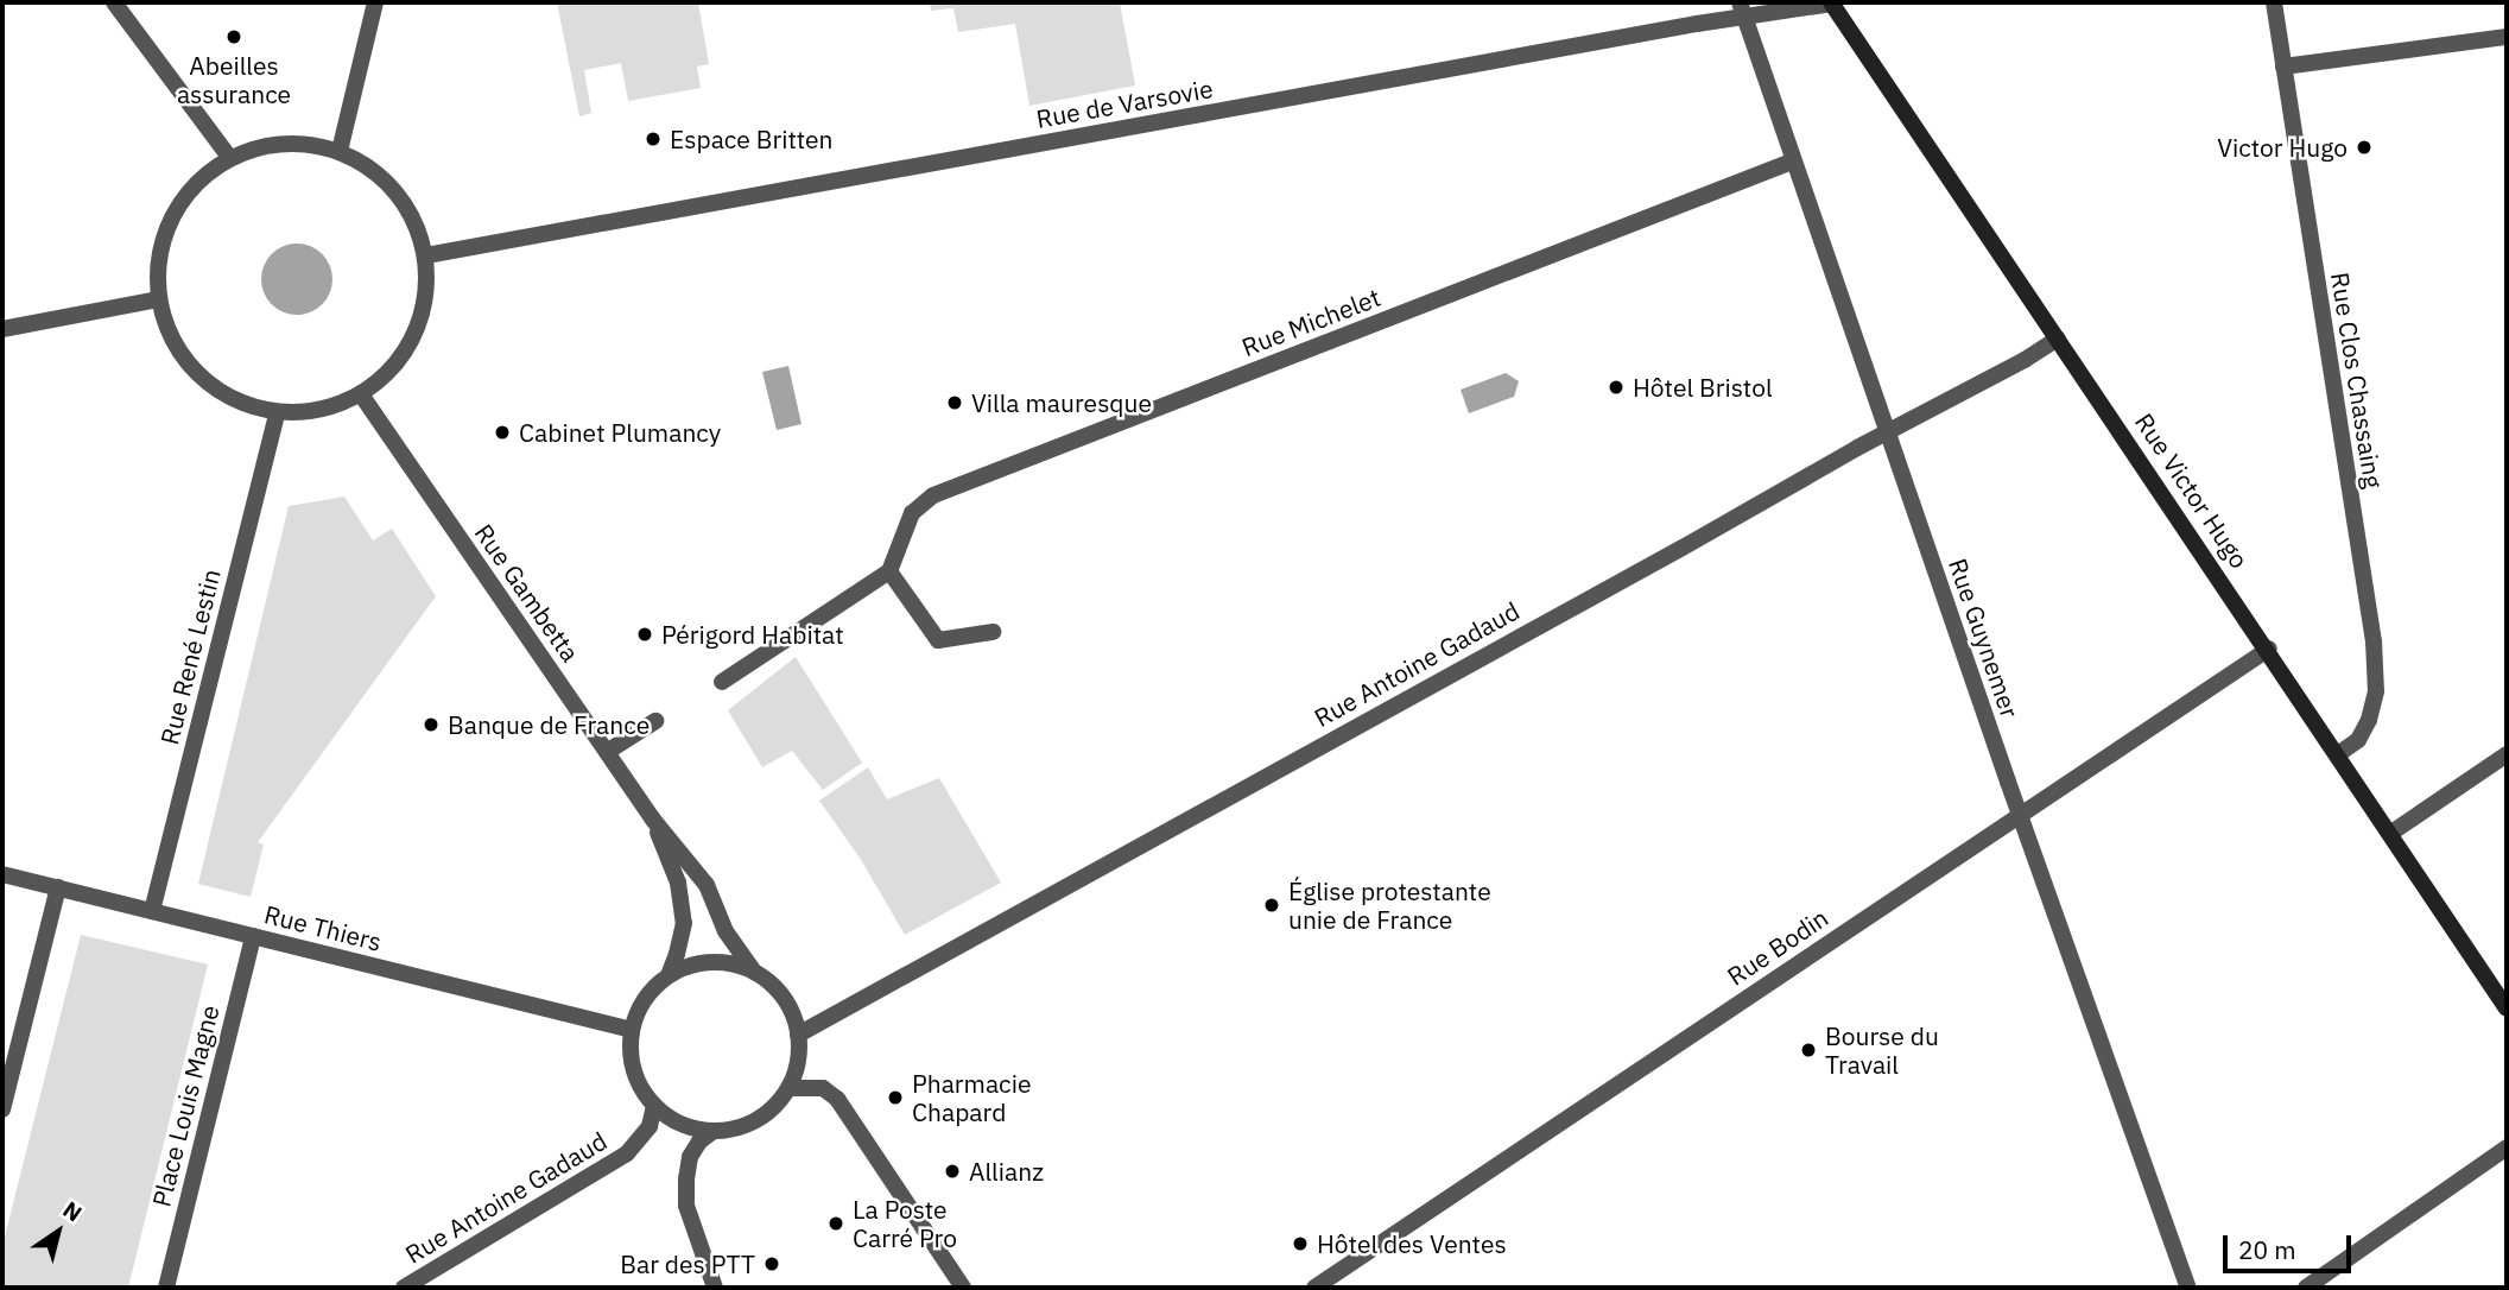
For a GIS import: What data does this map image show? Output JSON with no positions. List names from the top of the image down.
{
  "streets": {
    "main road": ["Rue Victor Hugo"],
    "street": [
      "Rue de Varsovie",
      "Rue Michelet",
      "Rue Clos Chassaing",
      "Rue Gambetta",
      "Rue Guynemer",
      "Rue René Lestin",
      "Rue Antoine Gadaud",
      "Rue Thiers",
      "Rue Bodin",
      "Place Louis Magne"
    ]
  },
  "crossings": [
    ["Rue de Varsovie", "Rue Victor Hugo"],
    ["Rue de Varsovie", "Rue Gambetta"],
    ["Rue de Varsovie", "Rue Guynemer"],
    ["Rue de Varsovie", "Rue René Lestin"],
    ["Rue Michelet", "Rue Guynemer"],
    ["Rue Clos Chassaing", "Rue Victor Hugo"],
    ["Rue Victor Hugo", "Rue Antoine Gadaud"],
    ["Rue Victor Hugo", "Rue Bodin"],
    ["Rue Gambetta", "Rue René Lestin"],
    ["Rue Gambetta", "Rue Antoine Gadaud"],
    ["Rue Gambetta", "Rue Thiers"],
    ["Rue Guynemer", "Rue Antoine Gadaud"],
    ["Rue Guynemer", "Rue Bodin"],
    ["Rue René Lestin", "Rue Thiers"],
    ["Rue Antoine Gadaud", "Rue Thiers"],
    ["Rue Thiers", "Place Louis Magne"]
  ],
  "places": [
    "Abeilles assurance",
    "Espace Britten",
    "Victor Hugo",
    "Hôtel Bristol",
    "Villa mauresque",
    "Cabinet Plumancy",
    "Périgord Habitat",
    "Banque de France",
    "Église protestante unie de France",
    "Bourse du Travail",
    "Pharmacie Chapard",
    "Allianz",
    "La Poste Carré Pro",
    "Hôtel des Ventes",
    "Bar des PTT"
  ],
  "scale_bar": "20 m",
  "north": "top right"
}
